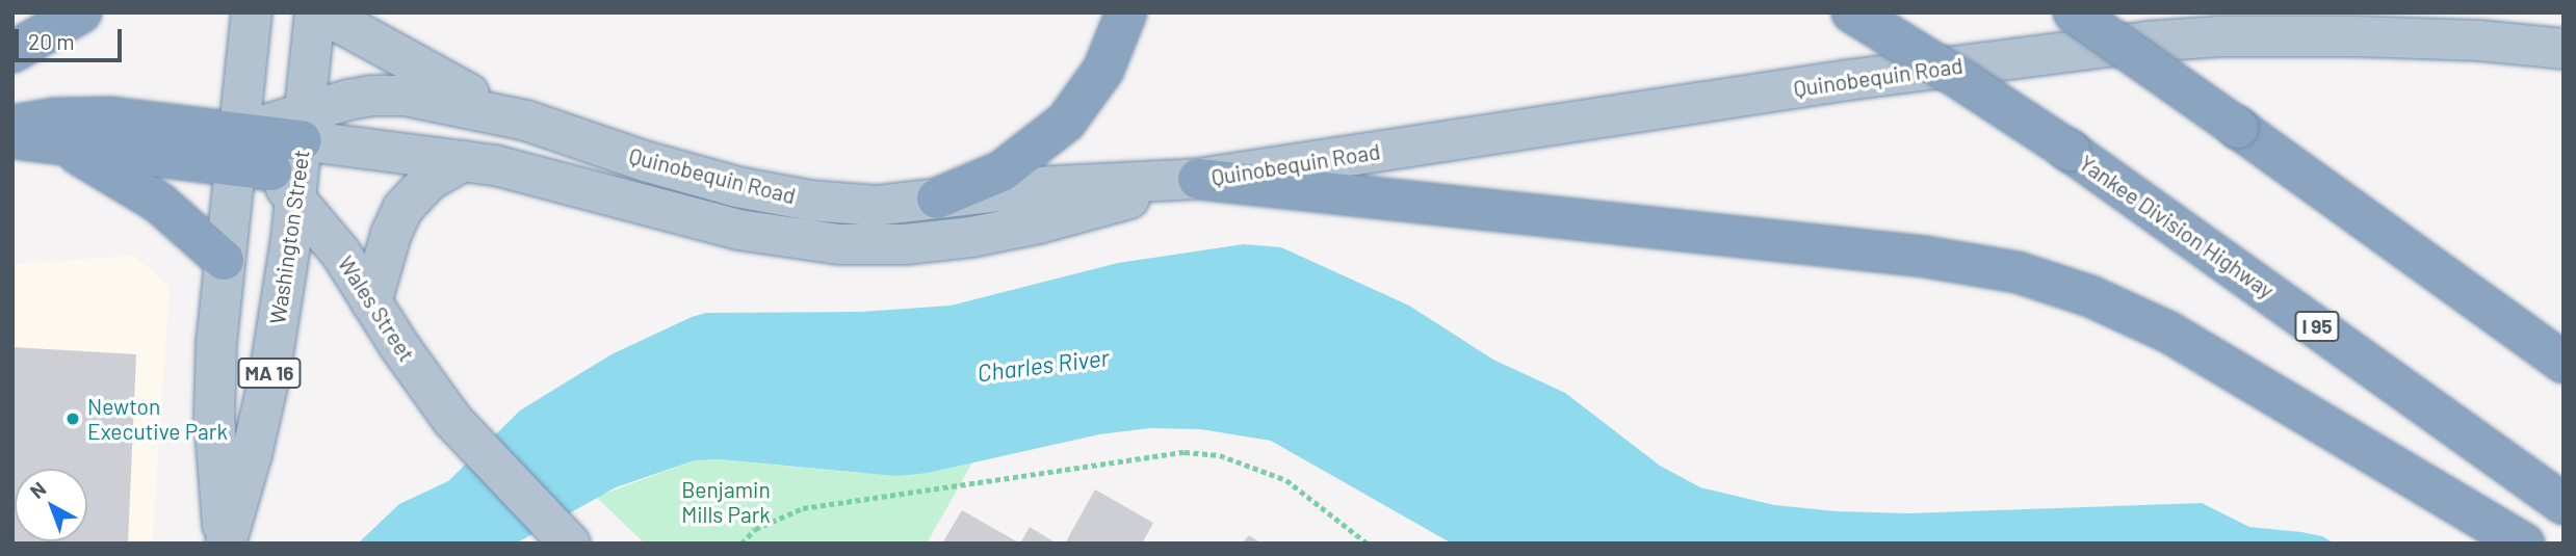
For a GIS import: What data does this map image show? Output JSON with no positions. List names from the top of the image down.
{
  "streets": {
    "highway": ["Yankee Division Highway", "I 95"],
    "main road": [
      "Quinobequin Road",
      "Washington Street",
      "Wales Street",
      "MA 16"
    ]
  },
  "crossings": [
    ["Quinobequin Road", "Washington Street"],
    ["Washington Street", "Wales Street"]
  ],
  "water": ["Charles River"],
  "parks": ["Benjamin Mills Park"],
  "places": ["Newton Executive Park"],
  "scale_bar": "20 m",
  "north": "top left"
}
